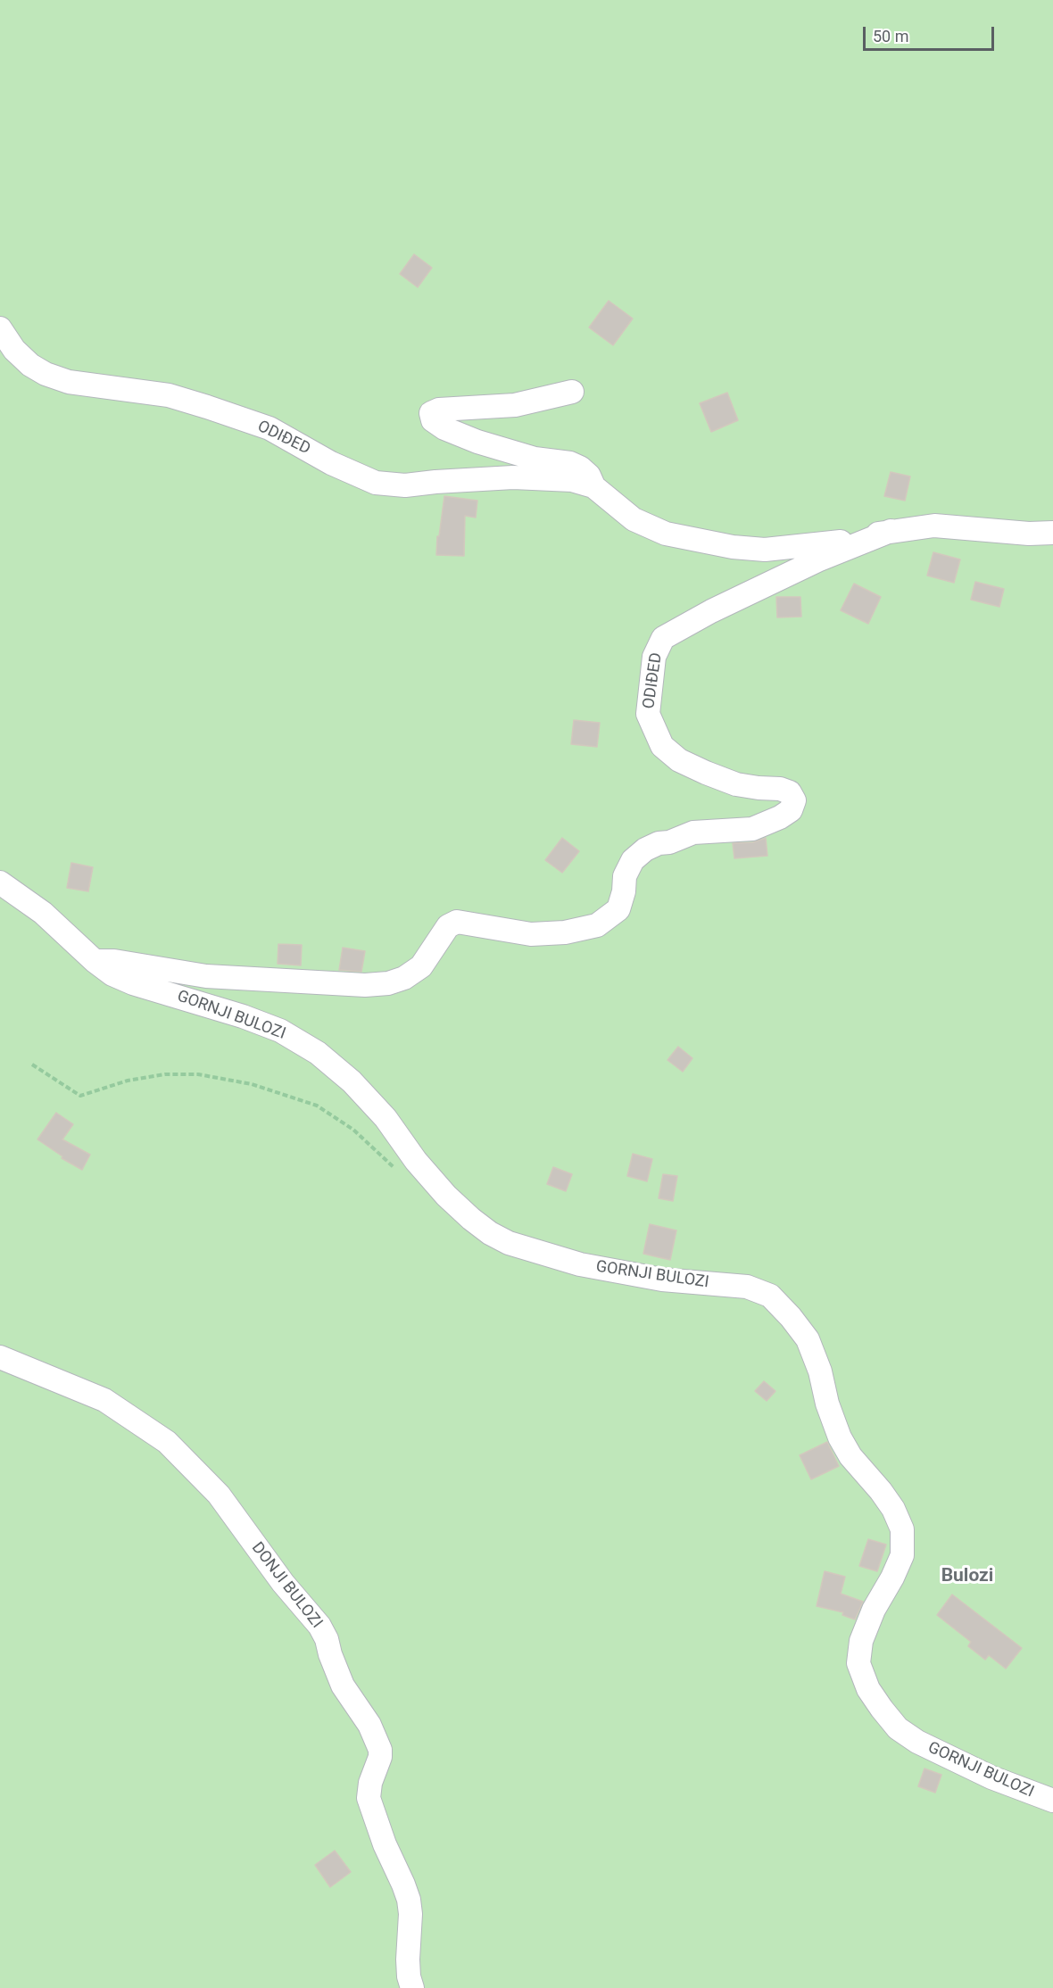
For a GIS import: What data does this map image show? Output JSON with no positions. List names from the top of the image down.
{
  "streets": {
    "street": ["ODIĐED", "GORNJI BULOZI", "DONJI BULOZI"]
  },
  "crossings": [
    ["ODIĐED", "GORNJI BULOZI"]
  ],
  "districts": ["Bulozi"],
  "scale_bar": "50 m"
}
